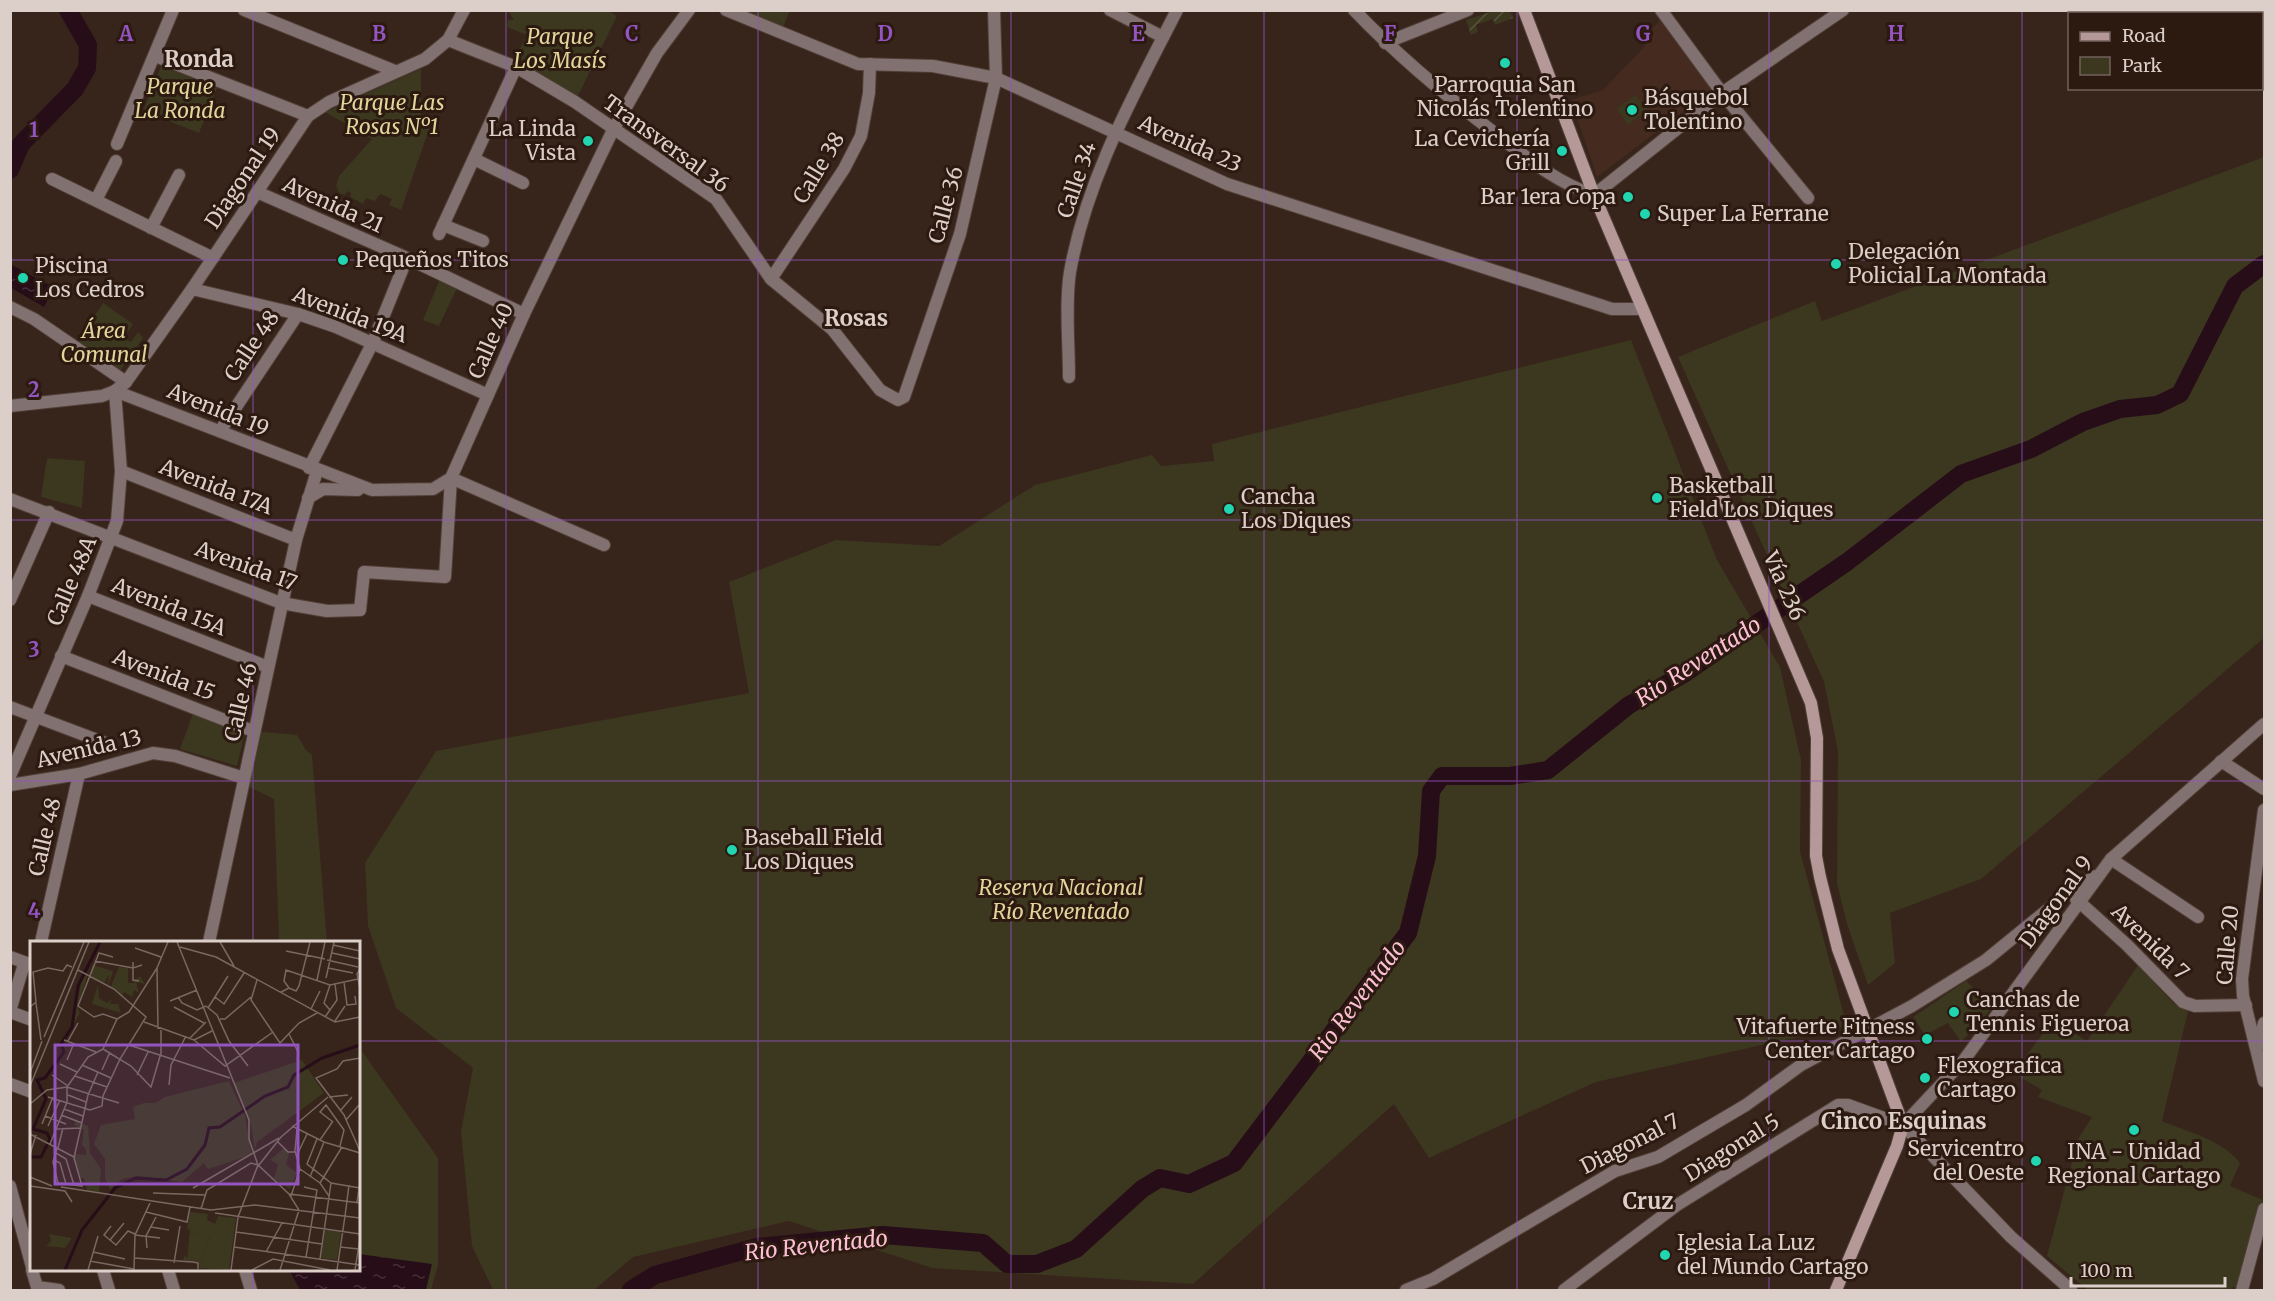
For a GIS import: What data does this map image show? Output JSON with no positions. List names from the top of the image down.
{
  "streets": {
    "main road": ["Vía 236"],
    "street": [
      "Transversal 36",
      "Avenida 23",
      "Calle 38",
      "Diagonal 19",
      "Calle 34",
      "Avenida 21",
      "Calle 36",
      "Avenida 19A",
      "Calle 40",
      "Calle 48",
      "Avenida 19",
      "Avenida 17A",
      "Avenida 17",
      "Calle 48A",
      "Avenida 15A",
      "Avenida 15",
      "Calle 46",
      "Avenida 13",
      "Diagonal 9",
      "Avenida 7",
      "Calle 20",
      "Diagonal 7",
      "Diagonal 5"
    ]
  },
  "crossings": [
    ["Transversal 36", "Calle 38"],
    ["Transversal 36", "Diagonal 19"],
    ["Transversal 36", "Calle 36"],
    ["Transversal 36", "Calle 40"],
    ["Avenida 23", "Calle 38"],
    ["Avenida 23", "Calle 34"],
    ["Avenida 23", "Calle 36"],
    ["Avenida 23", "Vía 236"],
    ["Diagonal 19", "Avenida 21"],
    ["Diagonal 19", "Avenida 19A"],
    ["Diagonal 19", "Avenida 19"],
    ["Diagonal 19", "Calle 48A"],
    ["Avenida 21", "Calle 40"],
    ["Avenida 21", "Calle 46"],
    ["Avenida 19A", "Calle 40"],
    ["Avenida 19A", "Calle 48"],
    ["Avenida 19A", "Calle 46"],
    ["Calle 40", "Avenida 19"],
    ["Calle 40", "Avenida 17"],
    ["Calle 48", "Avenida 19"],
    ["Calle 48", "Avenida 13"],
    ["Avenida 19", "Calle 48A"],
    ["Avenida 19", "Calle 46"],
    ["Avenida 17A", "Calle 48A"],
    ["Avenida 17A", "Calle 46"],
    ["Avenida 17", "Calle 48A"],
    ["Avenida 17", "Calle 46"],
    ["Calle 48A", "Avenida 15A"],
    ["Calle 48A", "Avenida 15"],
    ["Vía 236", "Diagonal 9"],
    ["Vía 236", "Diagonal 7"],
    ["Vía 236", "Diagonal 5"],
    ["Avenida 15A", "Calle 46"],
    ["Avenida 15", "Calle 46"],
    ["Calle 46", "Avenida 13"],
    ["Diagonal 9", "Avenida 7"],
    ["Diagonal 9", "Diagonal 7"],
    ["Diagonal 9", "Diagonal 5"],
    ["Avenida 7", "Calle 20"],
    ["Avenida 7", "Diagonal 7"]
  ],
  "districts": [
    "Ronda",
    "Rosas",
    "Cinco Esquinas",
    "Cruz"
  ],
  "water": ["Rio Reventado"],
  "parks": [
    "Parque Los Masís",
    "Parque La Ronda",
    "Parque Las Rosas Nº1",
    "Área Comunal",
    "Reserva Nacional Río Reventado"
  ],
  "places": [
    "Parroquia San Nicolás Tolentino",
    "Básquebol Tolentino",
    "La Linda Vista",
    "La Cevichería Grill",
    "Bar 1era Copa",
    "Super La Ferrane",
    "Pequeños Titos",
    "Delegación Policial La Montada",
    "Piscina Los Cedros",
    "Basketball Field Los Diques",
    "Cancha Los Diques",
    "Baseball Field Los Diques",
    "Canchas de Tennis Figueroa",
    "Vitafuerte Fitness Center Cartago",
    "Flexografica Cartago",
    "INA - Unidad Regional Cartago",
    "Servicentro del Oeste",
    "Iglesia La Luz del Mundo Cartago"
  ],
  "legend": ["Road", "Park"],
  "scale_bar": "100 m",
  "grid": {
    "columns": [
      "A",
      "B",
      "C",
      "D",
      "E",
      "F",
      "G",
      "H"
    ],
    "rows": [
      "1",
      "2",
      "3",
      "4"
    ]
  }
}
